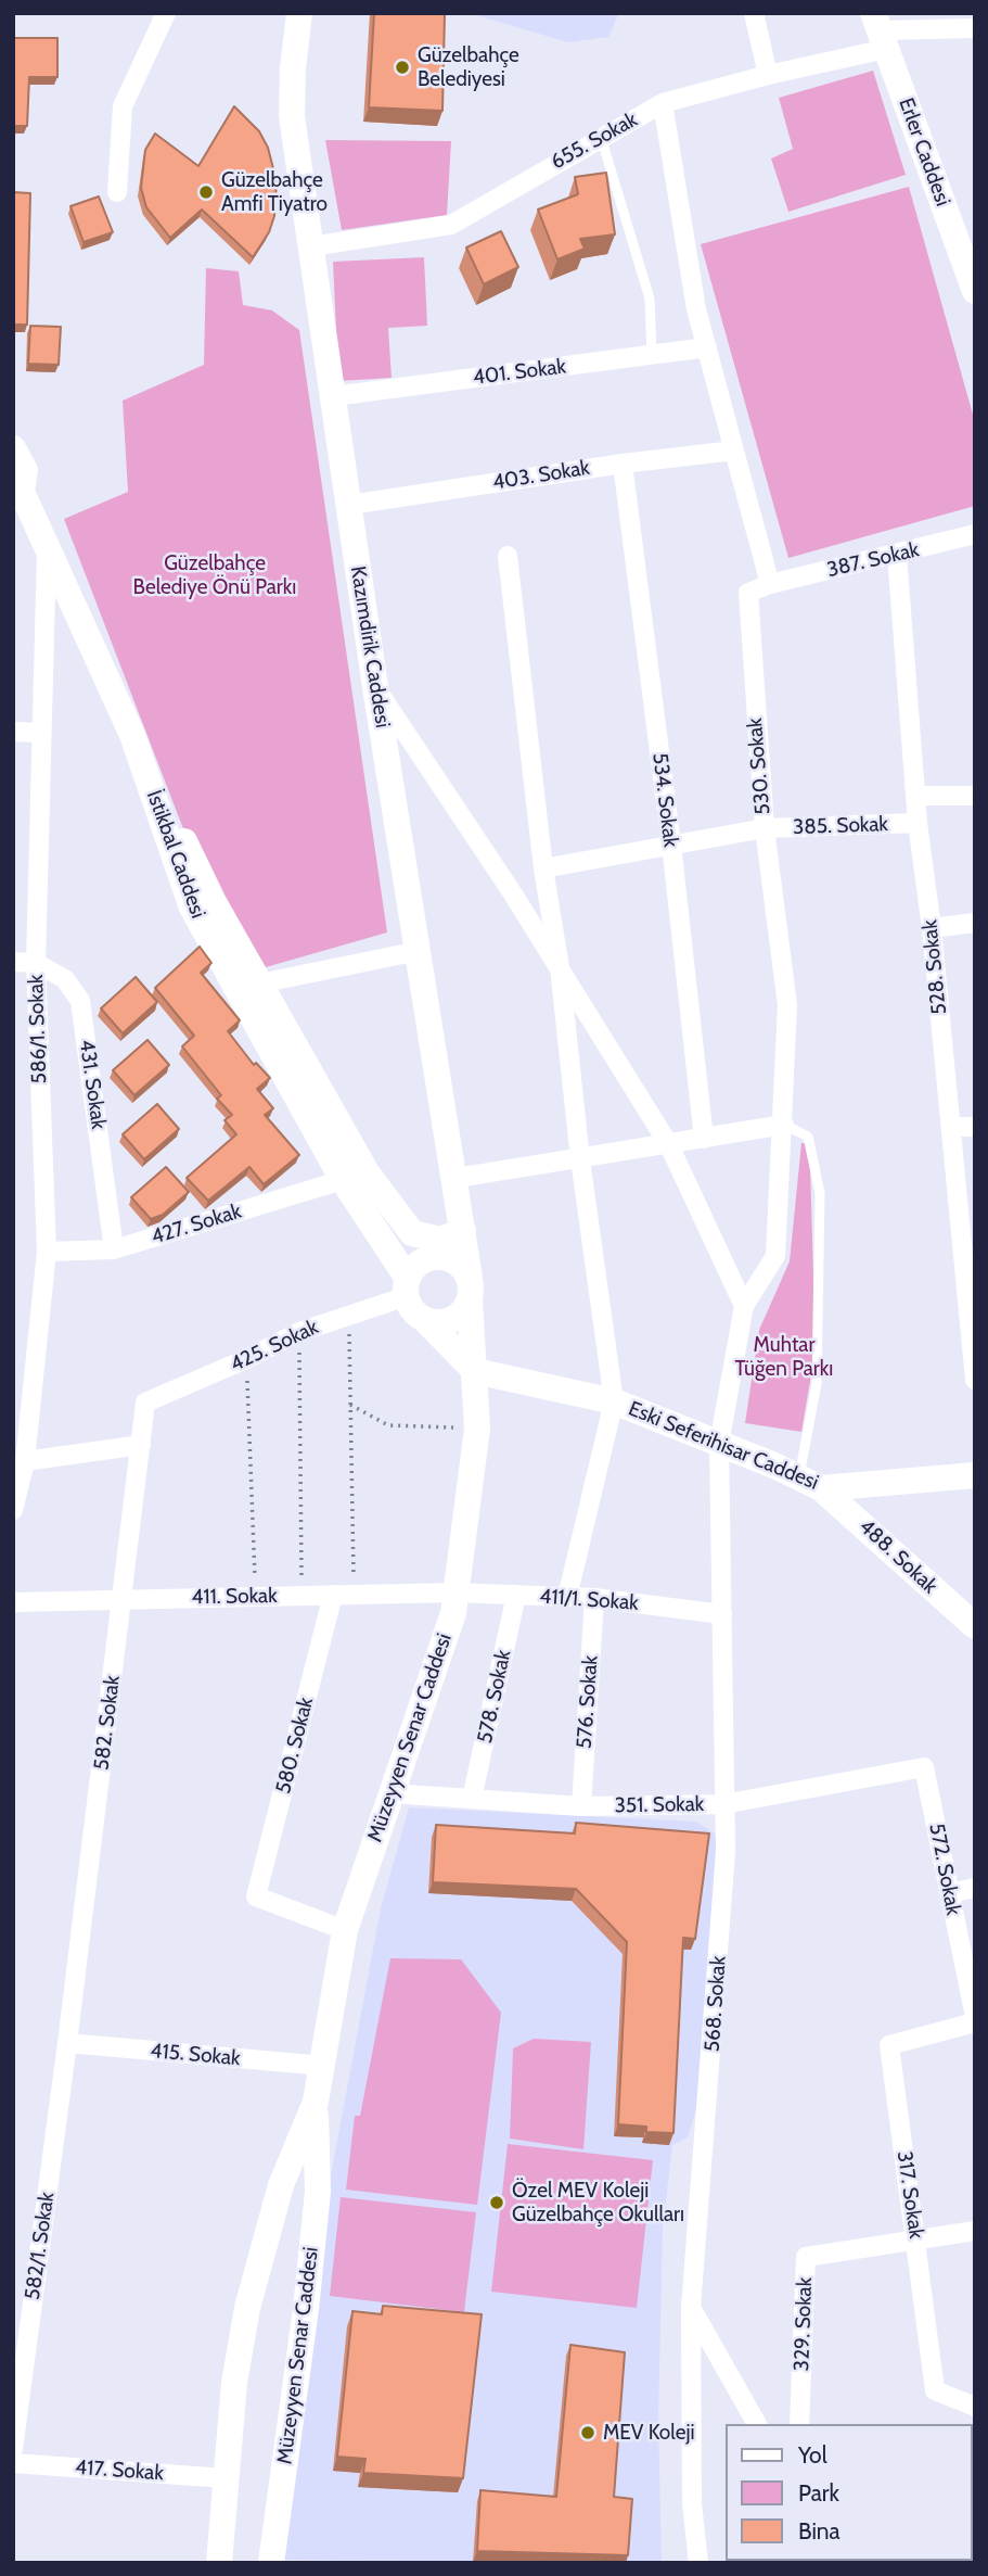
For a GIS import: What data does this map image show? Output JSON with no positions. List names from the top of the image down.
{
  "streets": {
    "main road": [
      "Erler Caddesi",
      "Kazımdirik Caddesi",
      "İstikbal Caddesi",
      "Eski Seferihisar Caddesi",
      "488. Sokak",
      "Müzeyyen Senar Caddesi"
    ],
    "street": [
      "655. Sokak",
      "401. Sokak",
      "403. Sokak",
      "387. Sokak",
      "530. Sokak",
      "534. Sokak",
      "385. Sokak",
      "528. Sokak",
      "586/1. Sokak",
      "431. Sokak",
      "427. Sokak",
      "425. Sokak",
      "411. Sokak",
      "411/1. Sokak",
      "578. Sokak",
      "576. Sokak",
      "582. Sokak",
      "580. Sokak",
      "351. Sokak",
      "572. Sokak",
      "568. Sokak",
      "415. Sokak",
      "317. Sokak",
      "582/1. Sokak",
      "329. Sokak",
      "417. Sokak"
    ]
  },
  "crossings": [
    ["655. Sokak", "Erler Caddesi"],
    ["655. Sokak", "Kazımdirik Caddesi"],
    ["401. Sokak", "Kazımdirik Caddesi"],
    ["403. Sokak", "Kazımdirik Caddesi"],
    ["403. Sokak", "534. Sokak"],
    ["387. Sokak", "530. Sokak"],
    ["387. Sokak", "528. Sokak"],
    ["Kazımdirik Caddesi", "İstikbal Caddesi"],
    ["Kazımdirik Caddesi", "425. Sokak"],
    ["Kazımdirik Caddesi", "Eski Seferihisar Caddesi"],
    ["Kazımdirik Caddesi", "Müzeyyen Senar Caddesi"],
    ["530. Sokak", "385. Sokak"],
    ["530. Sokak", "Eski Seferihisar Caddesi"],
    ["530. Sokak", "568. Sokak"],
    ["534. Sokak", "385. Sokak"],
    ["385. Sokak", "528. Sokak"],
    ["İstikbal Caddesi", "586/1. Sokak"],
    ["İstikbal Caddesi", "427. Sokak"],
    ["İstikbal Caddesi", "425. Sokak"],
    ["586/1. Sokak", "431. Sokak"],
    ["586/1. Sokak", "427. Sokak"],
    ["431. Sokak", "427. Sokak"],
    ["425. Sokak", "582. Sokak"],
    ["Eski Seferihisar Caddesi", "488. Sokak"],
    ["Eski Seferihisar Caddesi", "Müzeyyen Senar Caddesi"],
    ["Eski Seferihisar Caddesi", "568. Sokak"],
    ["411. Sokak", "411/1. Sokak"],
    ["411. Sokak", "582. Sokak"],
    ["411. Sokak", "Müzeyyen Senar Caddesi"],
    ["411. Sokak", "580. Sokak"],
    ["411/1. Sokak", "578. Sokak"],
    ["411/1. Sokak", "576. Sokak"],
    ["411/1. Sokak", "Müzeyyen Senar Caddesi"],
    ["411/1. Sokak", "568. Sokak"],
    ["578. Sokak", "351. Sokak"],
    ["576. Sokak", "351. Sokak"],
    ["582. Sokak", "415. Sokak"],
    ["582. Sokak", "582/1. Sokak"],
    ["Müzeyyen Senar Caddesi", "580. Sokak"],
    ["Müzeyyen Senar Caddesi", "351. Sokak"],
    ["Müzeyyen Senar Caddesi", "415. Sokak"],
    ["Müzeyyen Senar Caddesi", "417. Sokak"],
    ["351. Sokak", "572. Sokak"],
    ["351. Sokak", "568. Sokak"],
    ["415. Sokak", "582/1. Sokak"],
    ["317. Sokak", "329. Sokak"]
  ],
  "parks": ["Güzelbahçe Belediye Önü Parkı", "Muhtar Tüğen Parkı"],
  "places": [
    "Güzelbahçe Belediyesi",
    "Güzelbahçe Amfi Tiyatro",
    "Özel MEV Koleji Güzelbahçe Okulları",
    "MEV Koleji"
  ],
  "legend": ["Yol", "Park", "Bina"]
}
